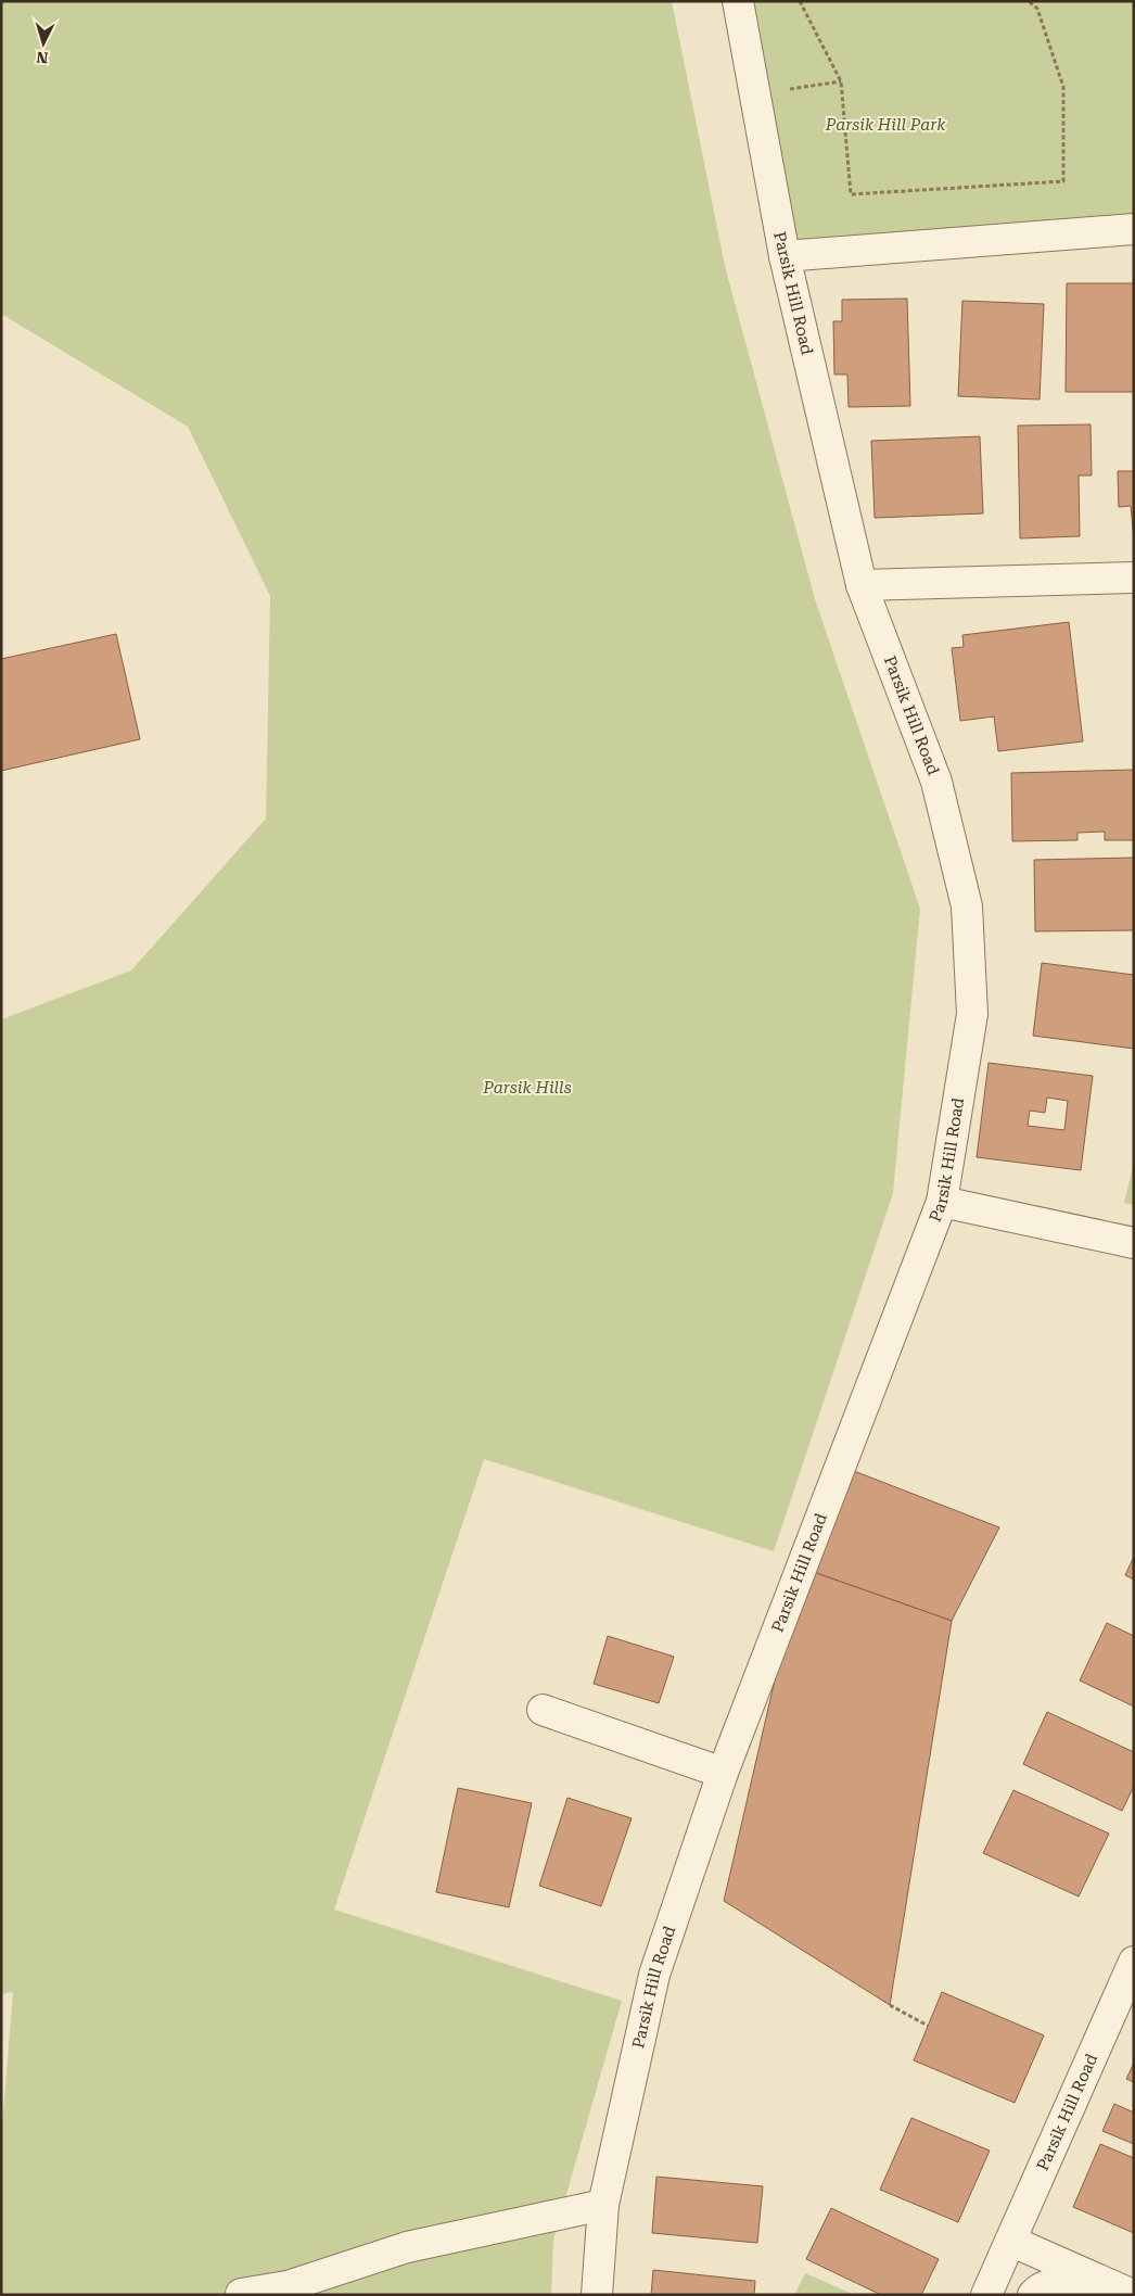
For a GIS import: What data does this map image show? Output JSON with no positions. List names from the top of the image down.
{
  "streets": {
    "street": ["Parsik Hill Road"]
  },
  "parks": ["Parsik Hill Park", "Parsik Hills"],
  "north": "bottom"
}
